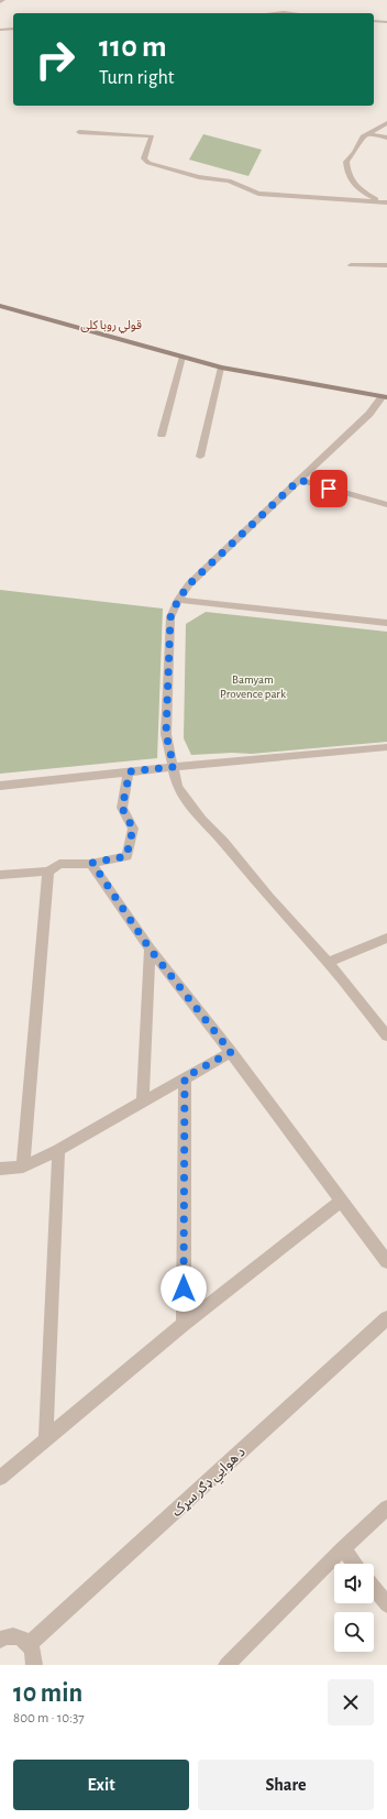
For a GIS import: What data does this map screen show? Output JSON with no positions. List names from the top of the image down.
{
  "streets": {
    "street": ["د هوايي ډګر سړک"]
  },
  "districts": ["قولي روبا کلی"],
  "parks": ["Bamyam Provence park"],
  "page": {
    "turn": ["110 m", "Turn right"],
    "heading": ["10 min", "800 m · 10:37"],
    "buttons": ["Exit", "Share"]
  }
}
